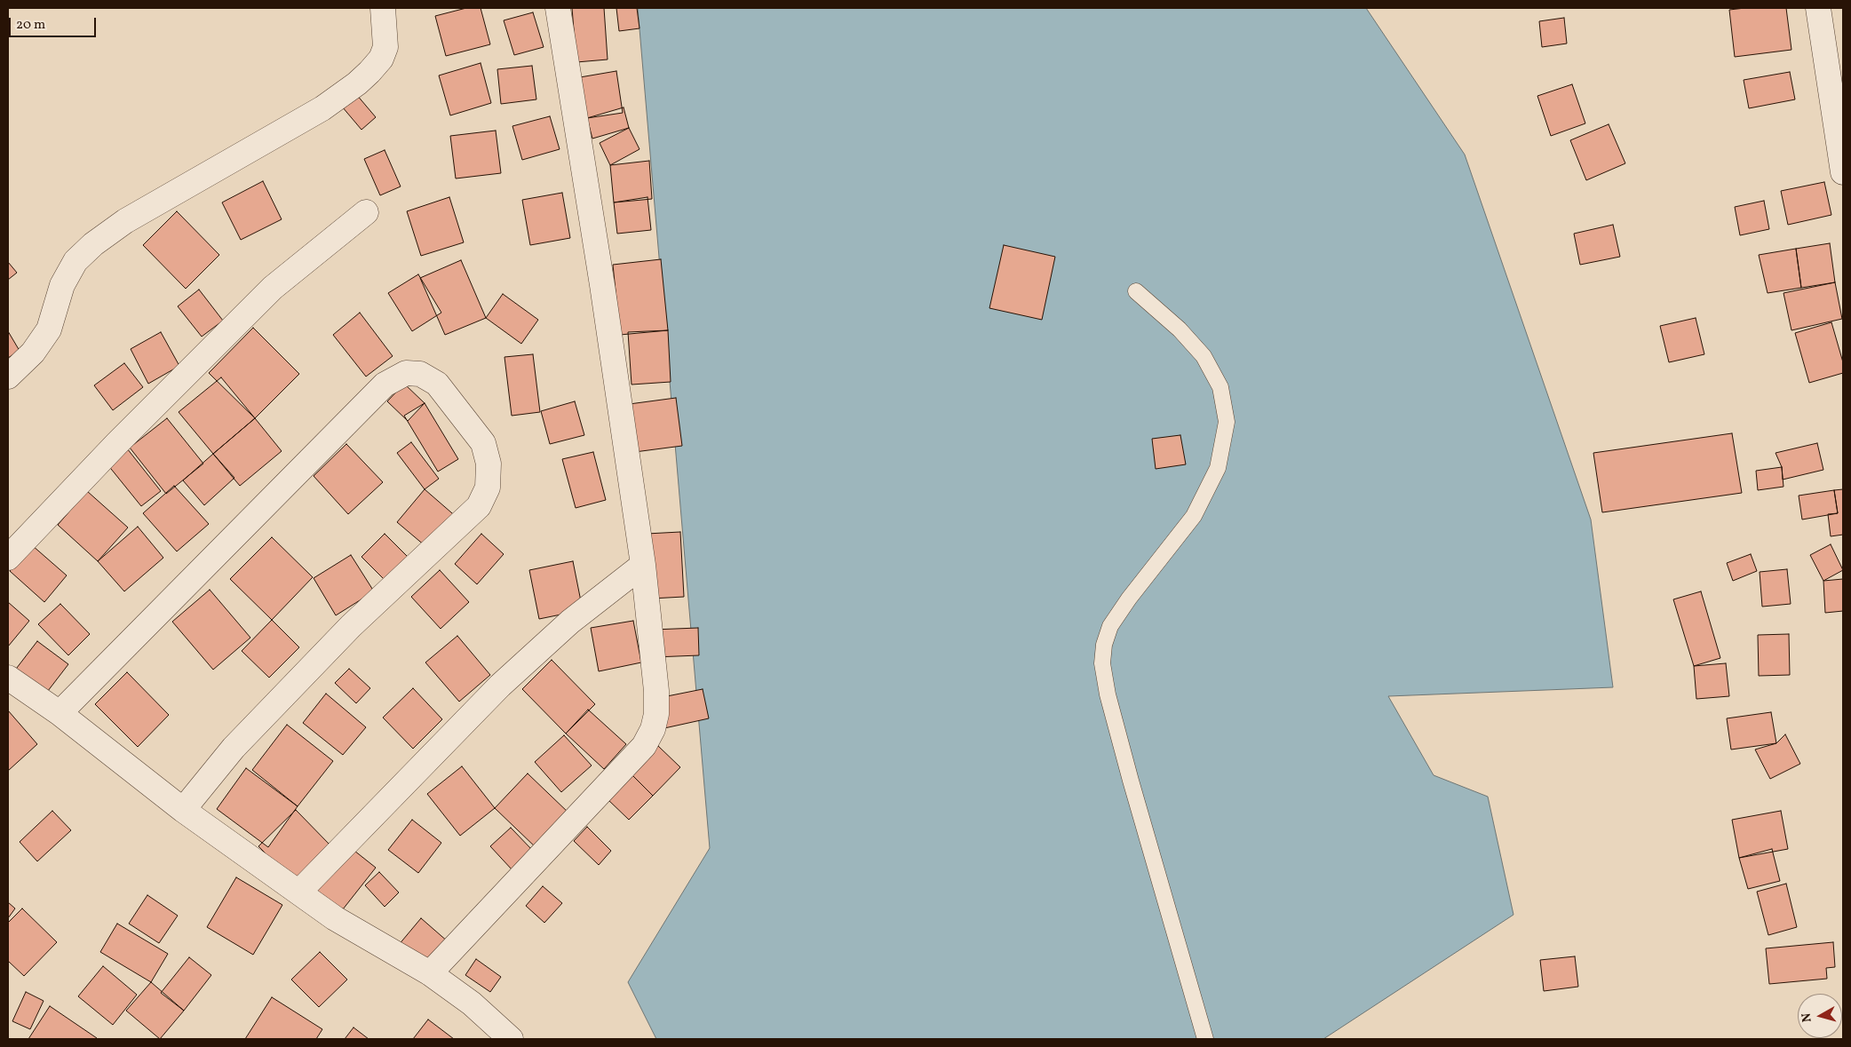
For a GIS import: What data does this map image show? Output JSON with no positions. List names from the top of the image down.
{
  "scale_bar": "20 m",
  "north": "left"
}
